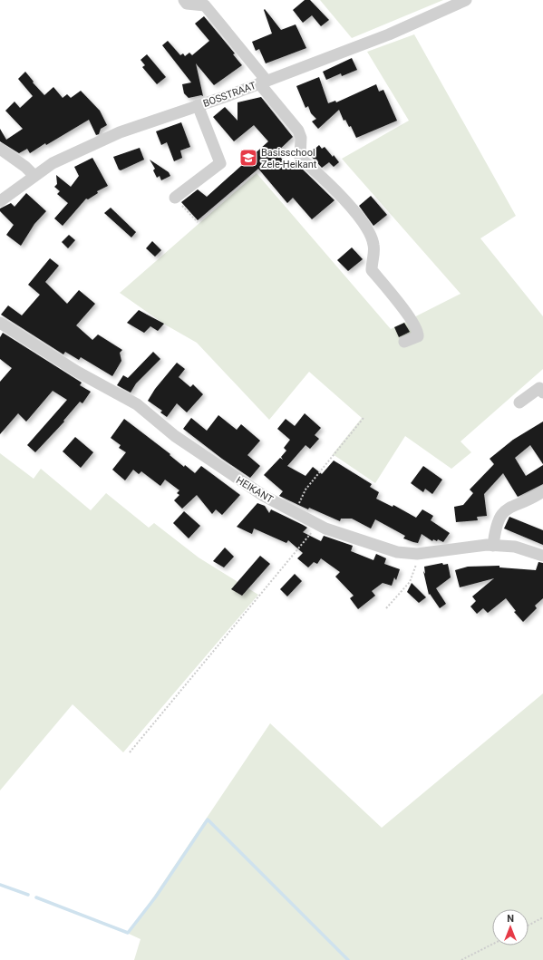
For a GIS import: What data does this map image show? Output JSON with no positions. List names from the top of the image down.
{
  "streets": {
    "street": ["BOSSTRAAT", "HEIKANT"]
  },
  "places": {
    "school or university": ["Basisschool Zele-Heikant"]
  },
  "north": "top"
}
